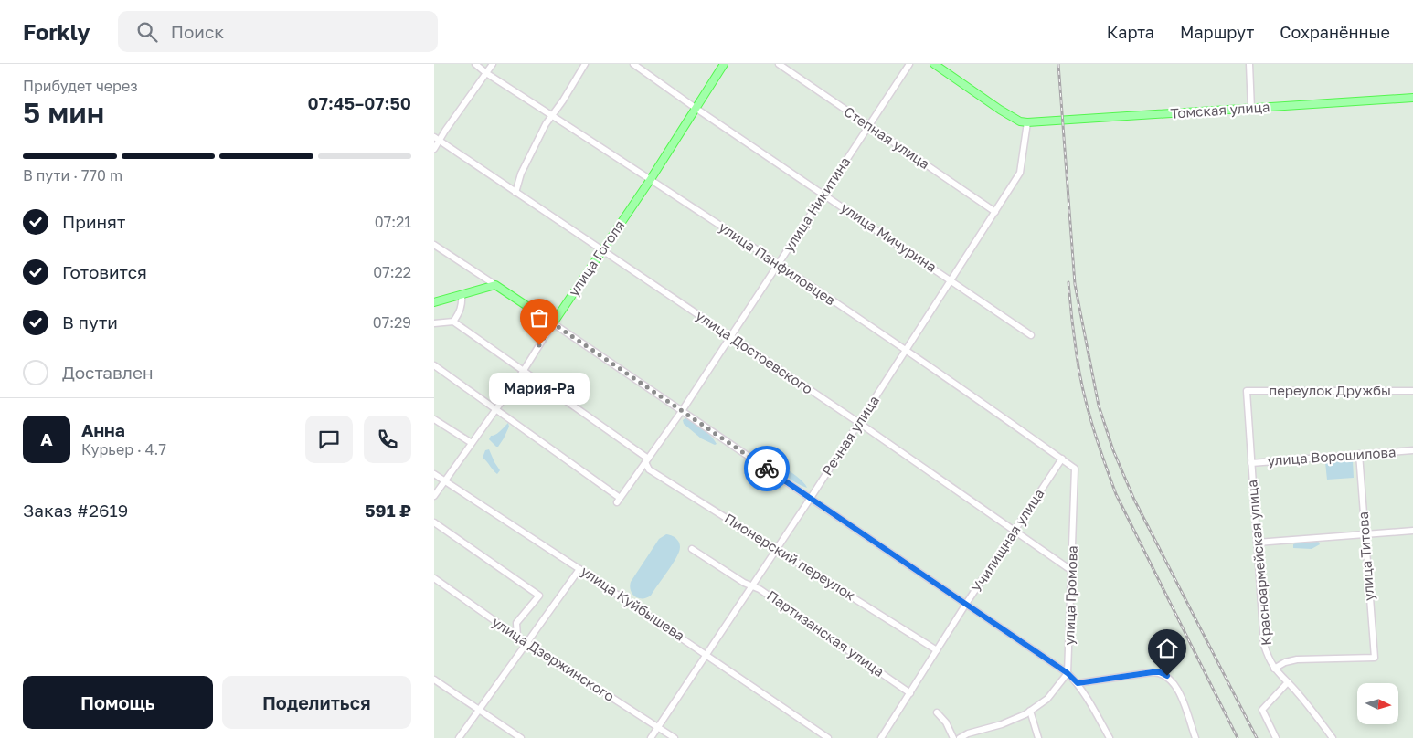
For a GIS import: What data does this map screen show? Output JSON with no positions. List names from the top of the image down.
{
  "streets": {
    "main road": ["Томская улица", "улица Гоголя"],
    "street": [
      "Степная улица",
      "улица Никитина",
      "улица Мичурина",
      "улица Панфиловцев",
      "улица Достоевского",
      "переулок Дружбы",
      "Речная улица",
      "улица Ворошилова",
      "Училищная улица",
      "улица Титова",
      "Пионерский переулок",
      "Красноармейская улица",
      "улица Громова",
      "улица Куйбышева",
      "Партизанская улица",
      "улица Дзержинского"
    ]
  },
  "crossings": [
    ["Томская улица", "Речная улица"],
    ["Степная улица", "улица Никитина"],
    ["Степная улица", "Речная улица"],
    ["улица Никитина", "улица Мичурина"],
    ["улица Никитина", "улица Гоголя"],
    ["улица Никитина", "улица Панфиловцев"],
    ["улица Никитина", "улица Достоевского"],
    ["улица Никитина", "Пионерский переулок"],
    ["улица Мичурина", "улица Гоголя"],
    ["улица Мичурина", "Речная улица"],
    ["улица Гоголя", "улица Панфиловцев"],
    ["улица Гоголя", "улица Достоевского"],
    ["улица Гоголя", "Пионерский переулок"],
    ["улица Гоголя", "улица Куйбышева"],
    ["улица Панфиловцев", "Речная улица"],
    ["улица Панфиловцев", "Училищная улица"],
    ["улица Панфиловцев", "улица Громова"],
    ["улица Достоевского", "Речная улица"],
    ["улица Достоевского", "Училищная улица"],
    ["улица Достоевского", "улица Громова"],
    ["переулок Дружбы", "Красноармейская улица"],
    ["Речная улица", "Пионерский переулок"],
    ["Речная улица", "улица Куйбышева"],
    ["Речная улица", "Партизанская улица"],
    ["Речная улица", "улица Дзержинского"],
    ["улица Ворошилова", "улица Титова"],
    ["улица Ворошилова", "Красноармейская улица"],
    ["Училищная улица", "Пионерский переулок"],
    ["Училищная улица", "Партизанская улица"],
    ["улица Титова", "Красноармейская улица"]
  ],
  "places": ["Мария-Ра"],
  "north": "right",
  "page": {
    "header": "Forkly",
    "search": "Поиск",
    "nav": ["Карта", "Маршрут", "Сохранённые"],
    "heading": ["5 мин", "Прибудет через", "07:45–07:50"],
    "panel": [
      "Анна",
      "Курьер · 4.7",
      "Заказ #2619",
      "591 ₽"
    ],
    "bar": "В пути · 770 m",
    "list": [
      ["Принят", "07:21"],
      ["Готовится", "07:22"],
      ["В пути", "07:29"],
      "Доставлен"
    ],
    "bubble": "Мария-Ра",
    "round": "А",
    "buttons": ["Помощь", "Поделиться"]
  }
}
